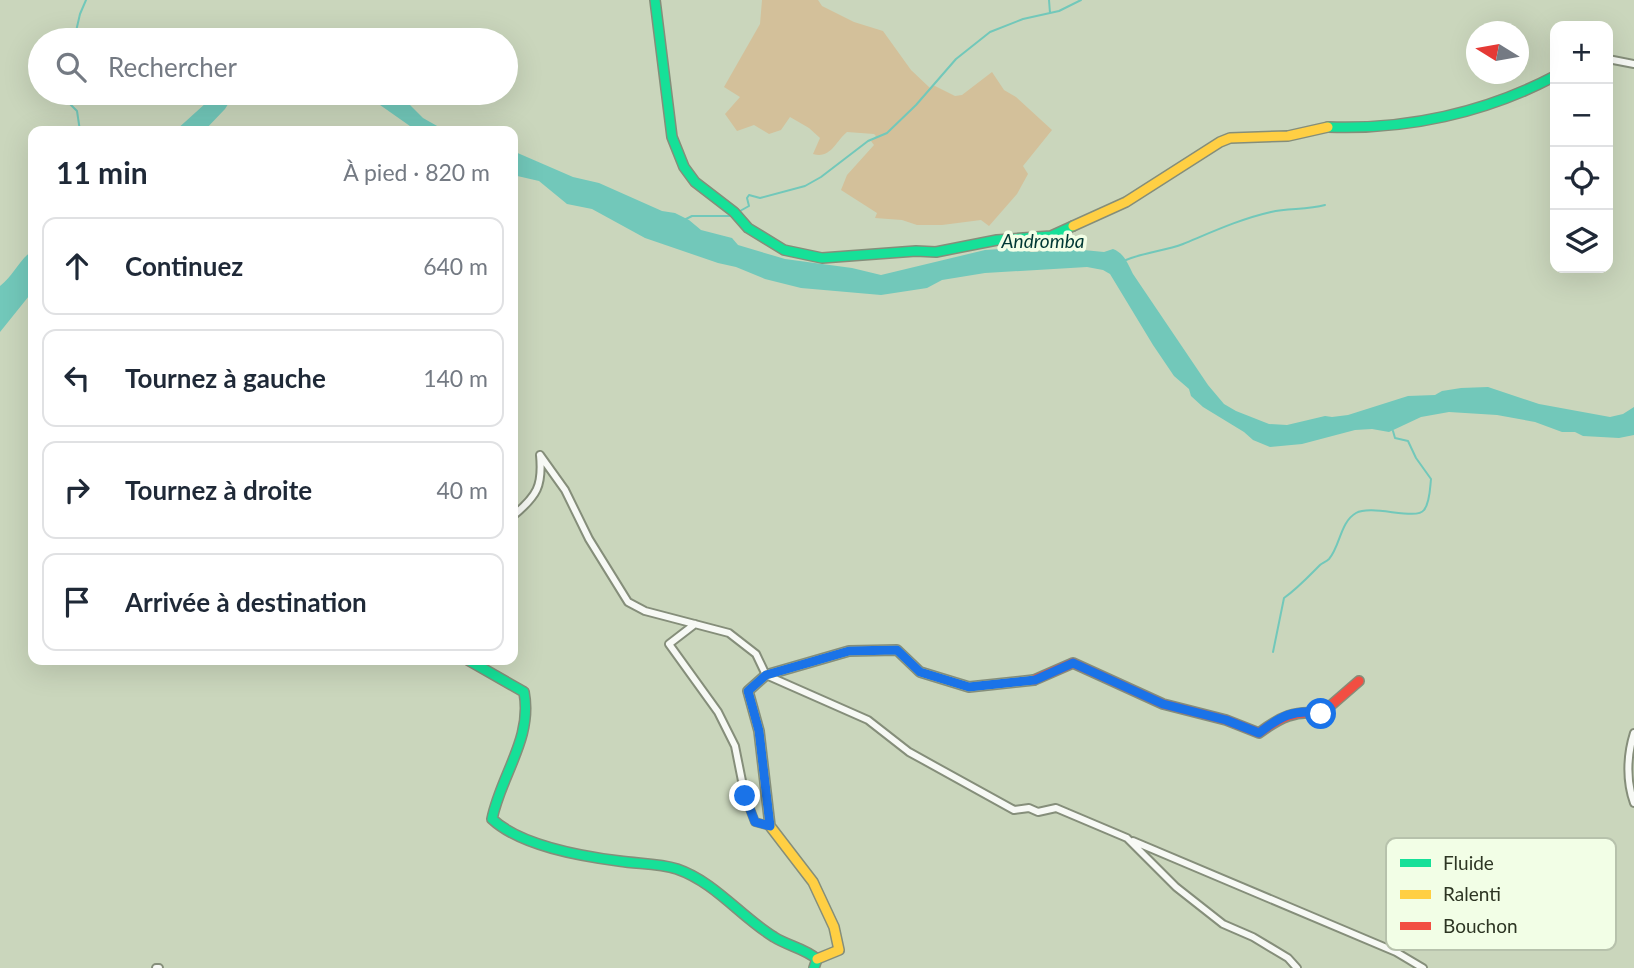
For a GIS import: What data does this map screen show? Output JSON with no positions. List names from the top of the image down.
{
  "water": ["Andromba"],
  "legend": ["Fluide", "Ralenti", "Bouchon"],
  "north": "left",
  "page": {
    "map_buttons": ["+", "−"],
    "search": "Rechercher",
    "heading": ["11 min", "À pied · 820 m"],
    "list": [
      ["Continuez", "640 m"],
      ["Tournez à gauche", "140 m"],
      ["Tournez à droite", "40 m"],
      "Arrivée à destination"
    ]
  }
}
